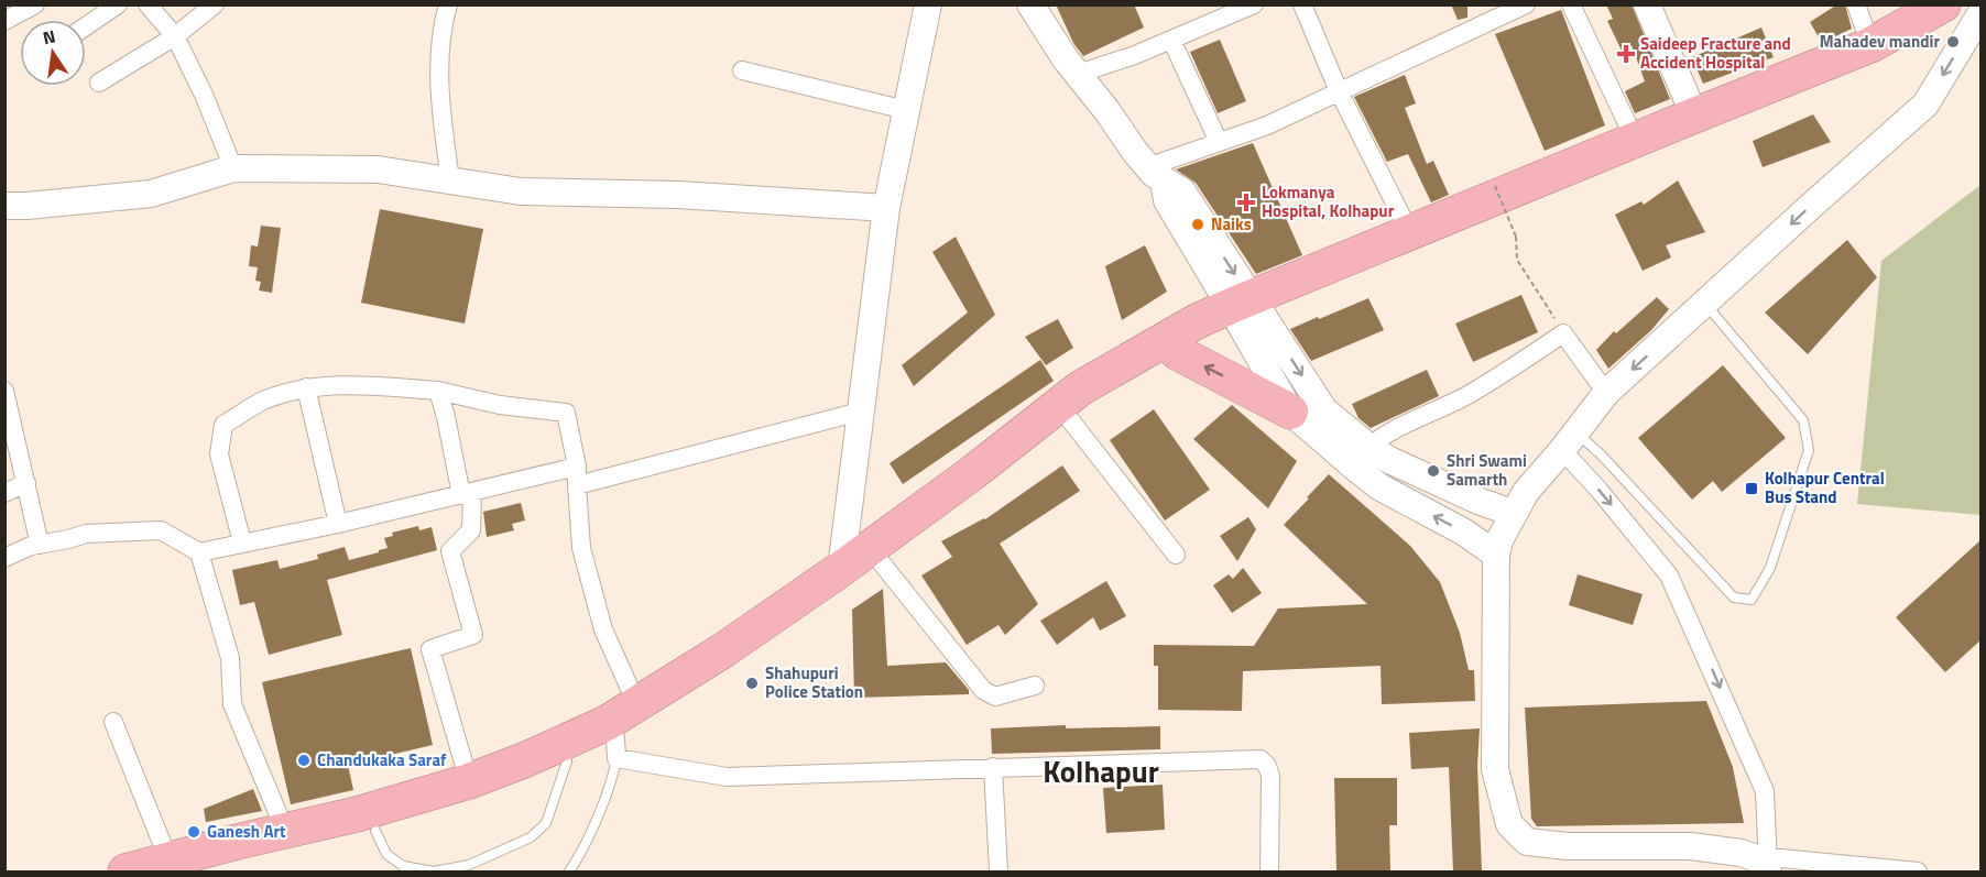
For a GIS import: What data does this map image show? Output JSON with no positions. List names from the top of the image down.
{
  "districts": ["Kolhapur"],
  "places": {
    "other": [
      "Mahadev mandir",
      "Naiks",
      "Shri Swami Samarth",
      "Shahupuri Police Station",
      "Chandukaka Saraf",
      "Ganesh Art"
    ],
    "health": ["Saideep Fracture and Accident Hospital", "Lokmanya Hospital, Kolhapur"],
    "transit": ["Kolhapur Central Bus Stand"]
  },
  "north": "top"
}
